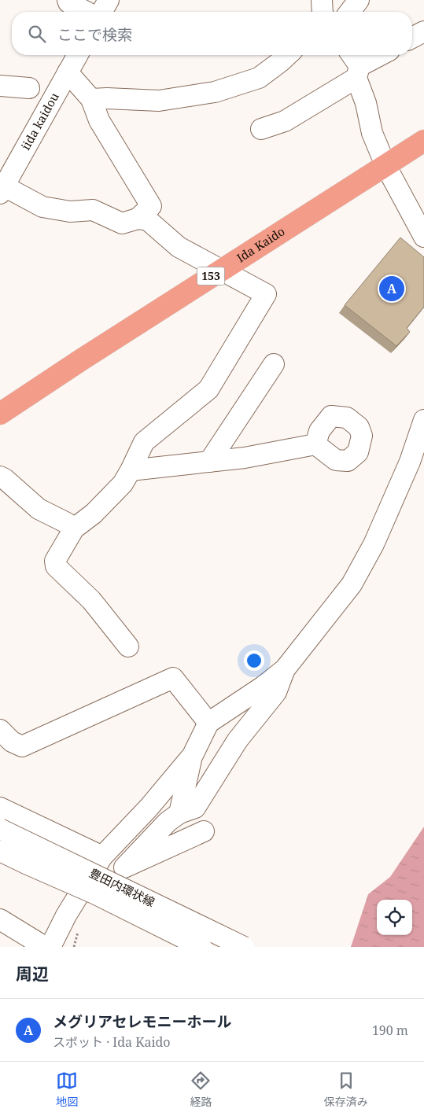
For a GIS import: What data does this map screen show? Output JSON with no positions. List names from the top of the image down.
{
  "streets": {
    "highway": ["Ida Kaido", "153"],
    "street": ["iida kaidou", "豊田内環状線"]
  },
  "page": {
    "search": "ここで検索",
    "pins": "A",
    "heading": "周辺",
    "list": [
      {
        "mark": "A",
        "name": "メグリアセレモニーホール",
        "note": "スポット · Ida Kaido",
        "value": "190 m"
      }
    ],
    "nav": ["地図", "経路", "保存済み"]
  }
}
